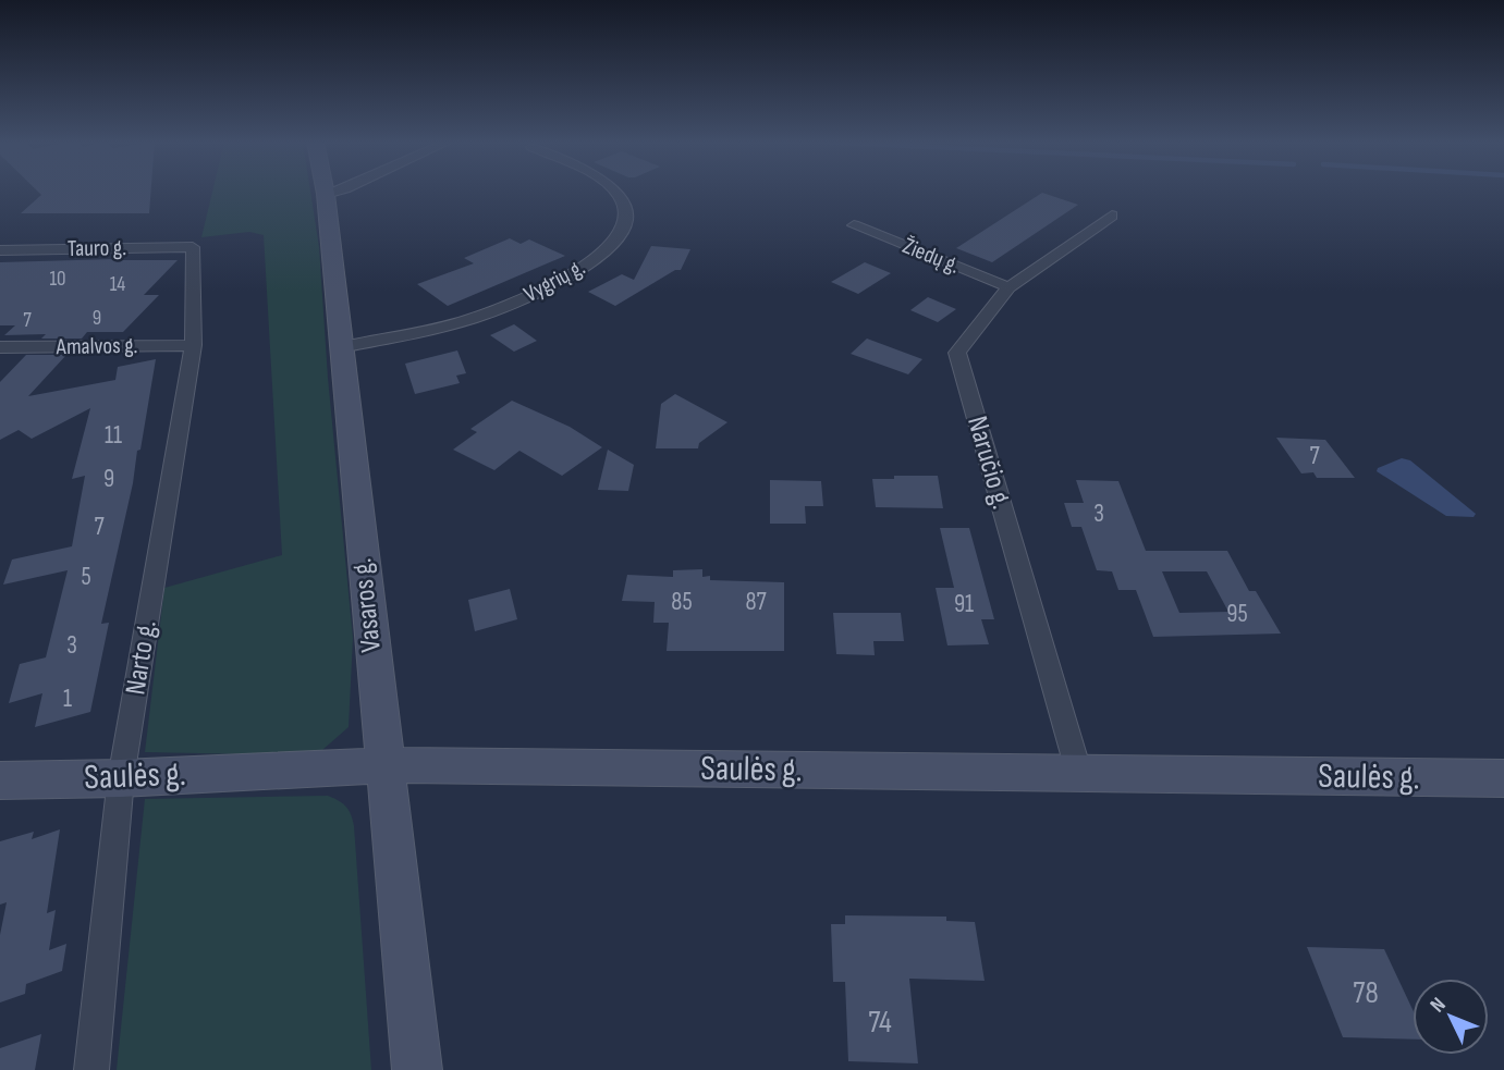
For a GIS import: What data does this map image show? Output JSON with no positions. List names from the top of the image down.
{
  "streets": {
    "main road": ["Vasaros g.", "Saulės g."],
    "street": [
      "Tauro g.",
      "Žiedų g.",
      "Vygrių g.",
      "Amalvos g.",
      "Naručio g.",
      "Narto g."
    ]
  },
  "crossings": [
    ["Tauro g.", "Narto g."],
    ["Žiedų g.", "Naručio g."],
    ["Vygrių g.", "Vasaros g."],
    ["Amalvos g.", "Narto g."],
    ["Naručio g.", "Saulės g."],
    ["Vasaros g.", "Saulės g."],
    ["Narto g.", "Saulės g."]
  ],
  "house_numbers": [
    "10",
    "14",
    "9",
    "7",
    "11",
    "7",
    "9",
    "3",
    "7",
    "5",
    "85",
    "87",
    "91",
    "95",
    "3",
    "1",
    "78",
    "74"
  ],
  "north": "top left"
}
